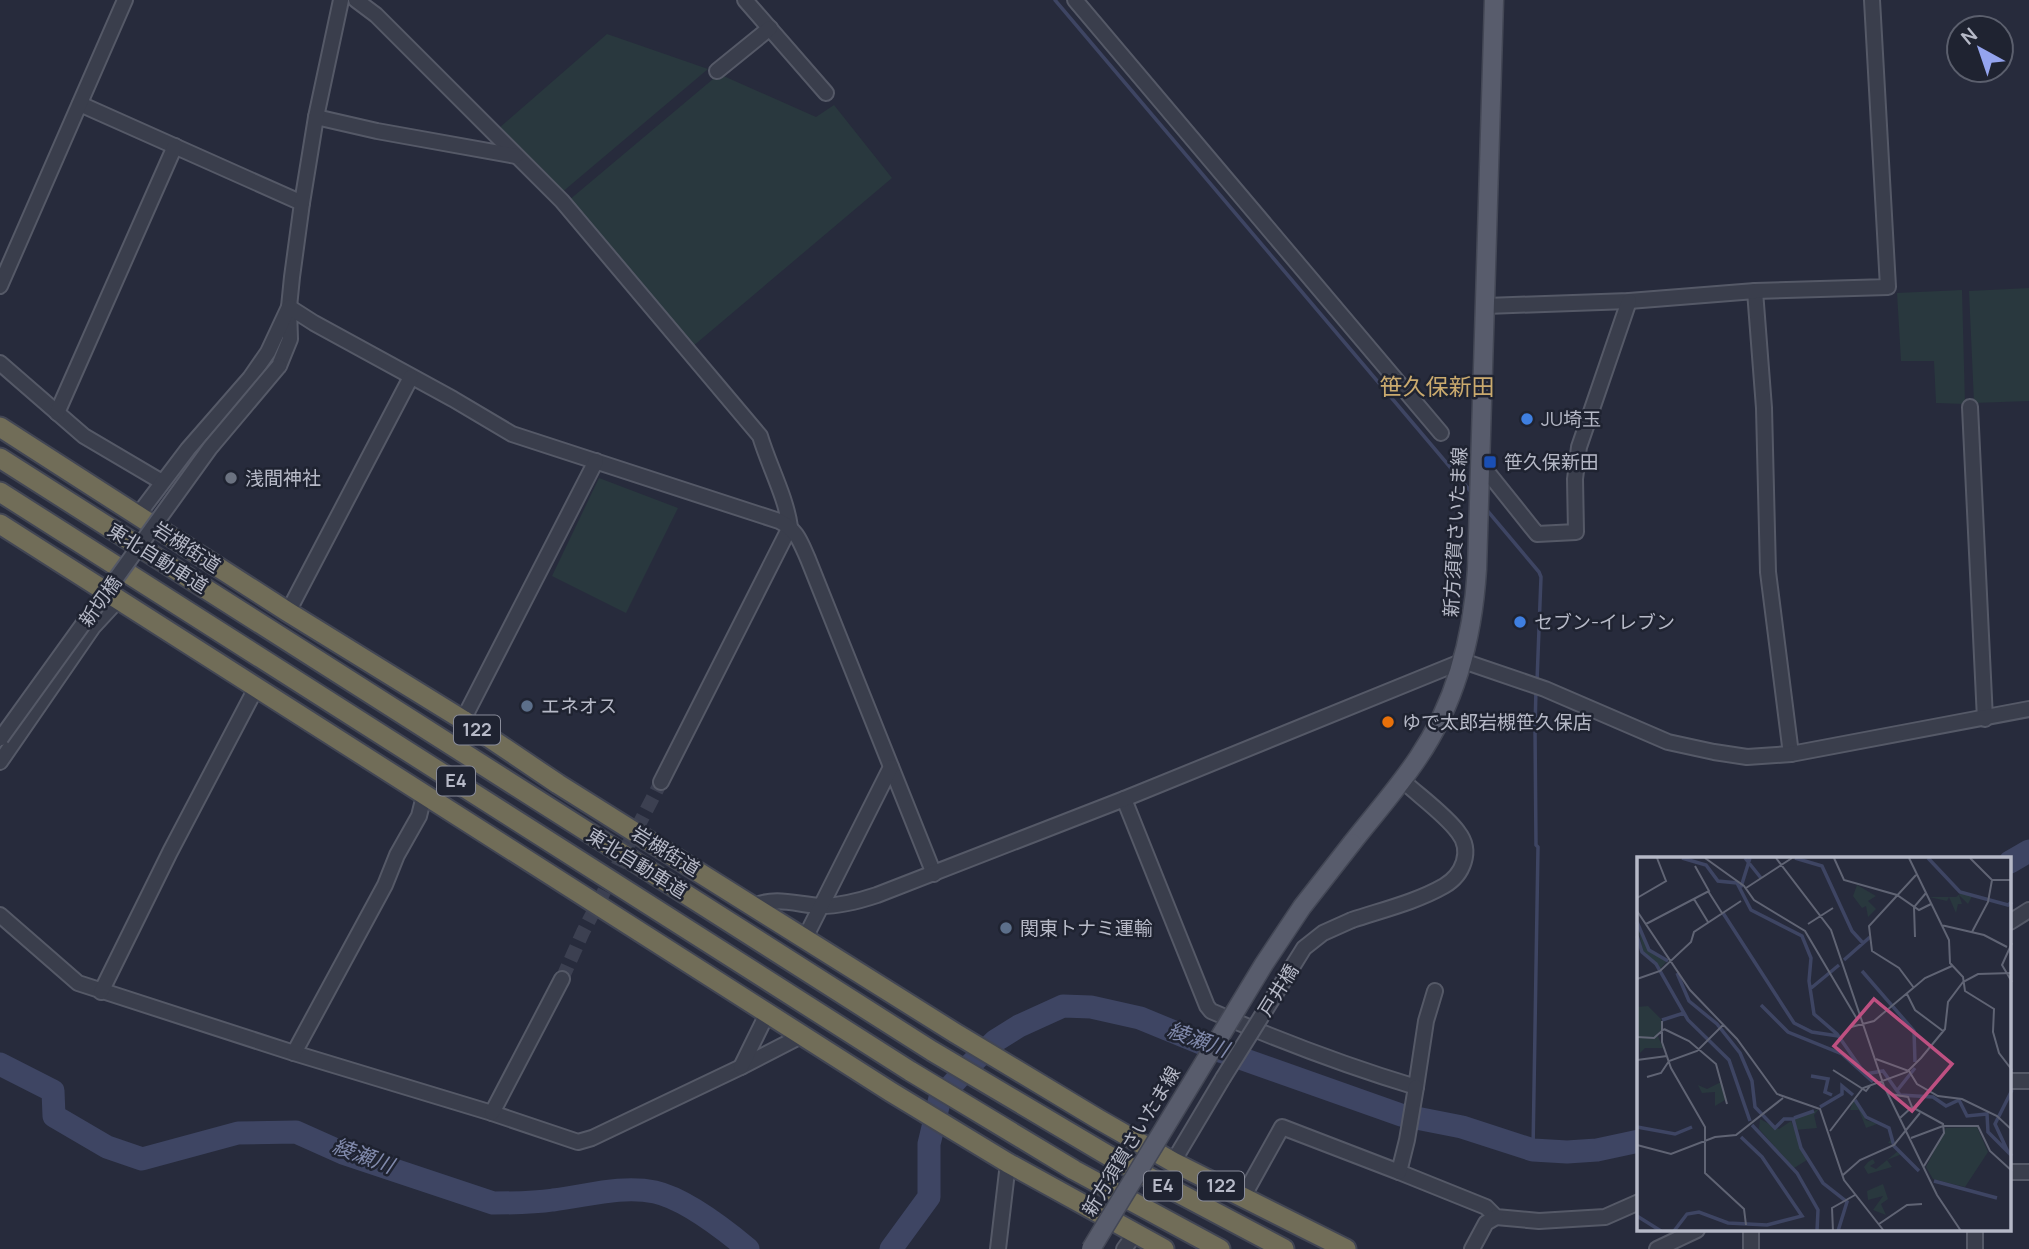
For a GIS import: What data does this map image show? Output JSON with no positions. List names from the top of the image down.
{
  "streets": {
    "highway": [
      "岩槻街道",
      "東北自動車道",
      "122",
      "E4"
    ],
    "main road": ["新方須賀さいたま線"],
    "street": ["新切橋", "戸井橋"]
  },
  "crossings": [
    ["新方須賀さいたま線", "戸井橋"],
    ["岩槻街道", "戸井橋"]
  ],
  "districts": ["笹久保新田"],
  "water": ["綾瀬川"],
  "places": {
    "other": [
      "JU埼玉",
      "浅間神社",
      "セブン-イレブン",
      "エネオス",
      "ゆで太郎岩槻笹久保店",
      "関東トナミ運輸"
    ],
    "transit": ["笹久保新田"]
  },
  "north": "top left"
}
